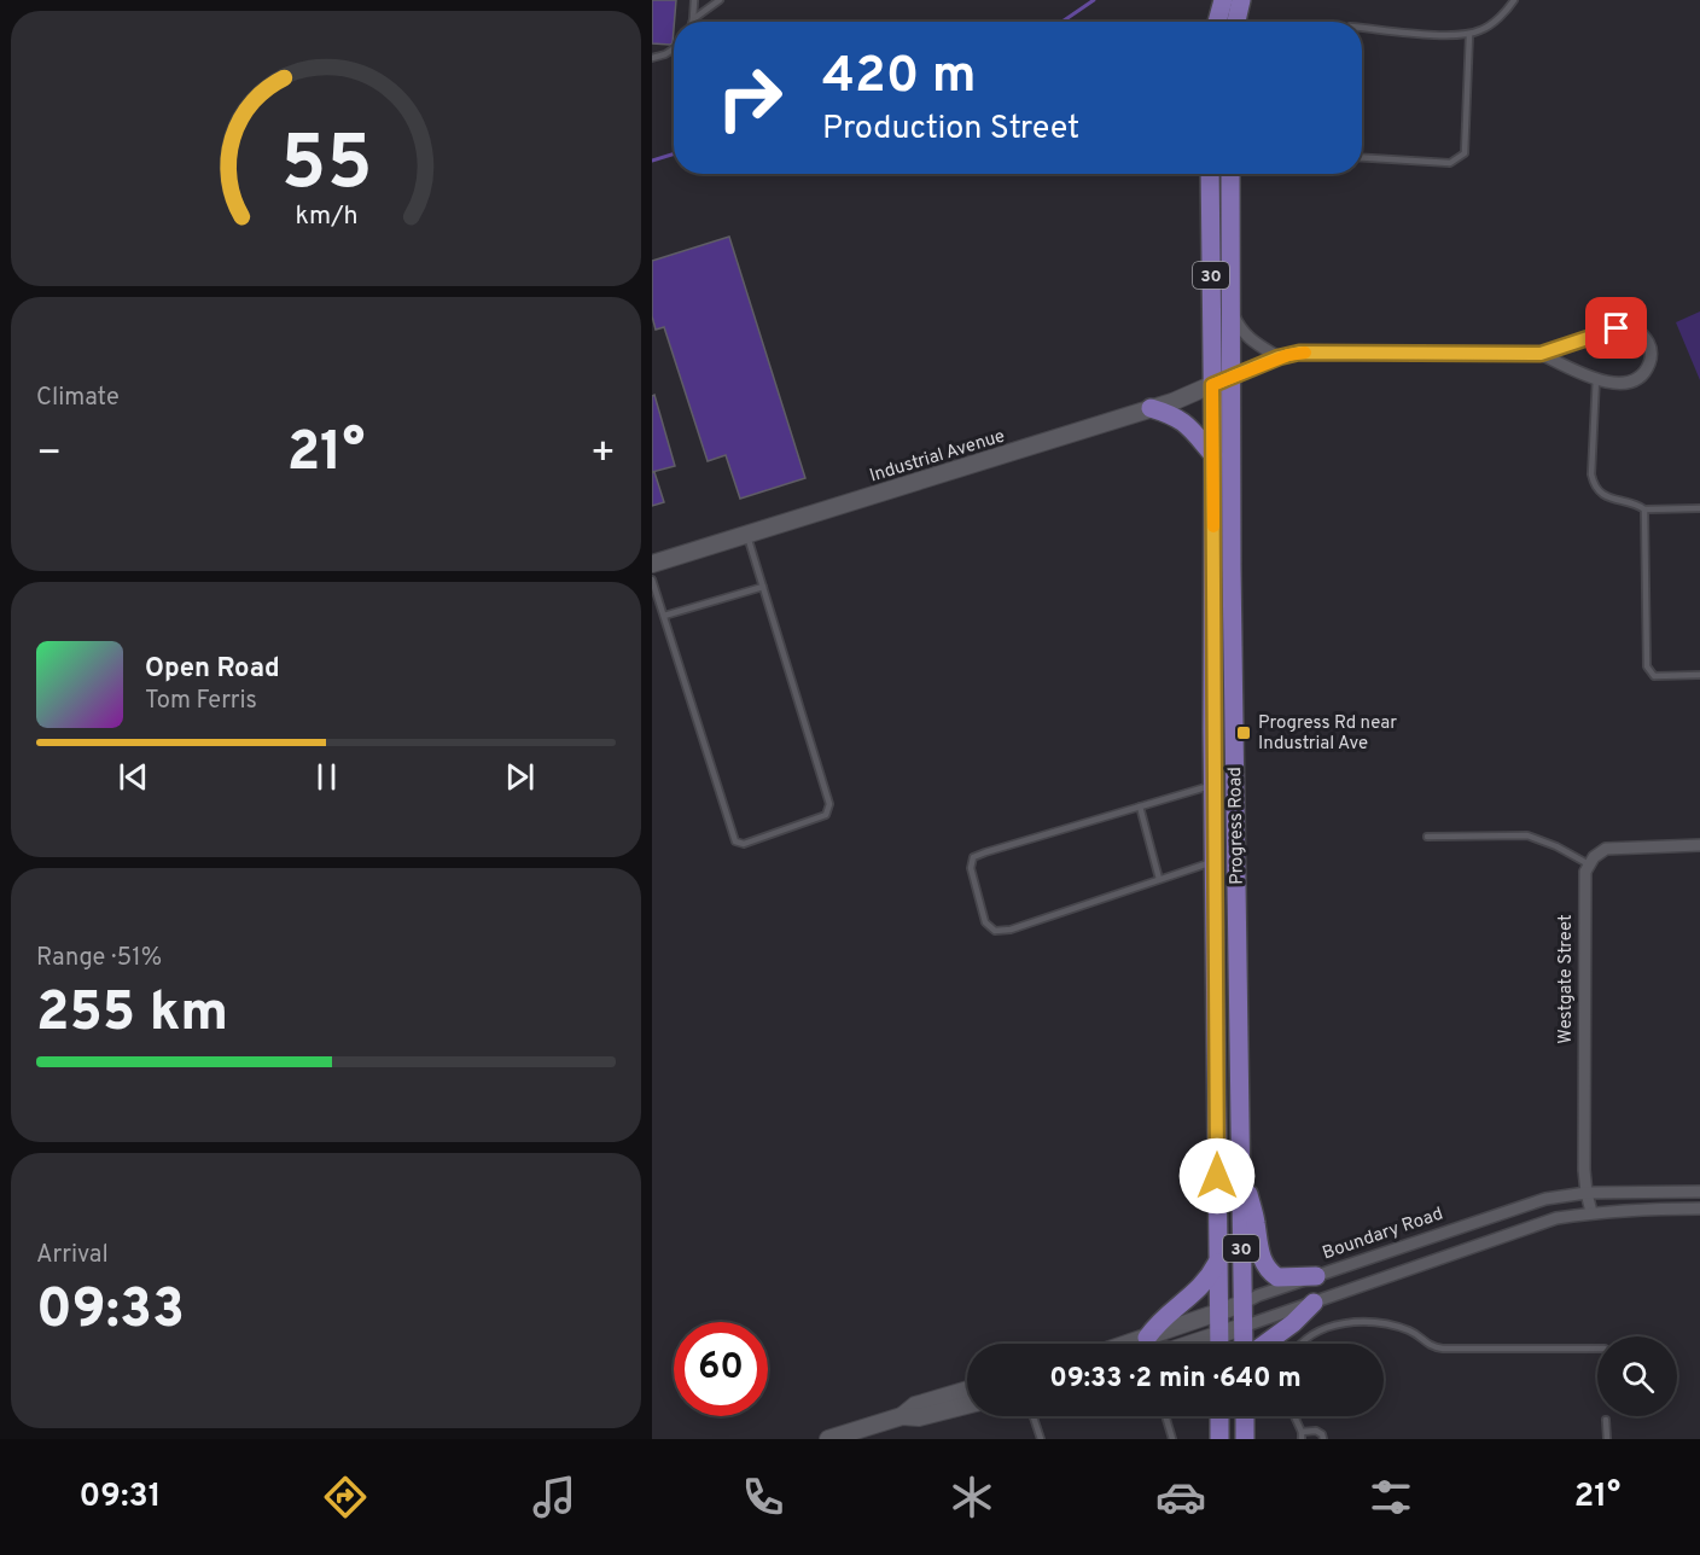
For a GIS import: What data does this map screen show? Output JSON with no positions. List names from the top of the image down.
{
  "streets": {
    "main road": ["30", "Progress Road"],
    "street": ["Industrial Avenue", "Westgate Street", "Boundary Road"]
  },
  "crossings": [
    ["Industrial Avenue", "Progress Road"],
    ["Progress Road", "Boundary Road"],
    ["Westgate Street", "Boundary Road"]
  ],
  "places": {
    "transit": ["Progress Rd near Industrial Ave"]
  },
  "page": {
    "turn": ["420 m", "Production Street"],
    "tile": [
      "Climate",
      ["Range · 51%", "255 km"],
      ["Arrival", "09:33"]
    ],
    "heat": ["−", "21°", "+"],
    "song": ["Open Road", "Tom Ferris"],
    "limit": "60",
    "trip": "09:33 · 2 min · 640 m",
    "tabs": ["09:31", "21°"],
    "gauge": ["55", "km/h"]
  }
}
